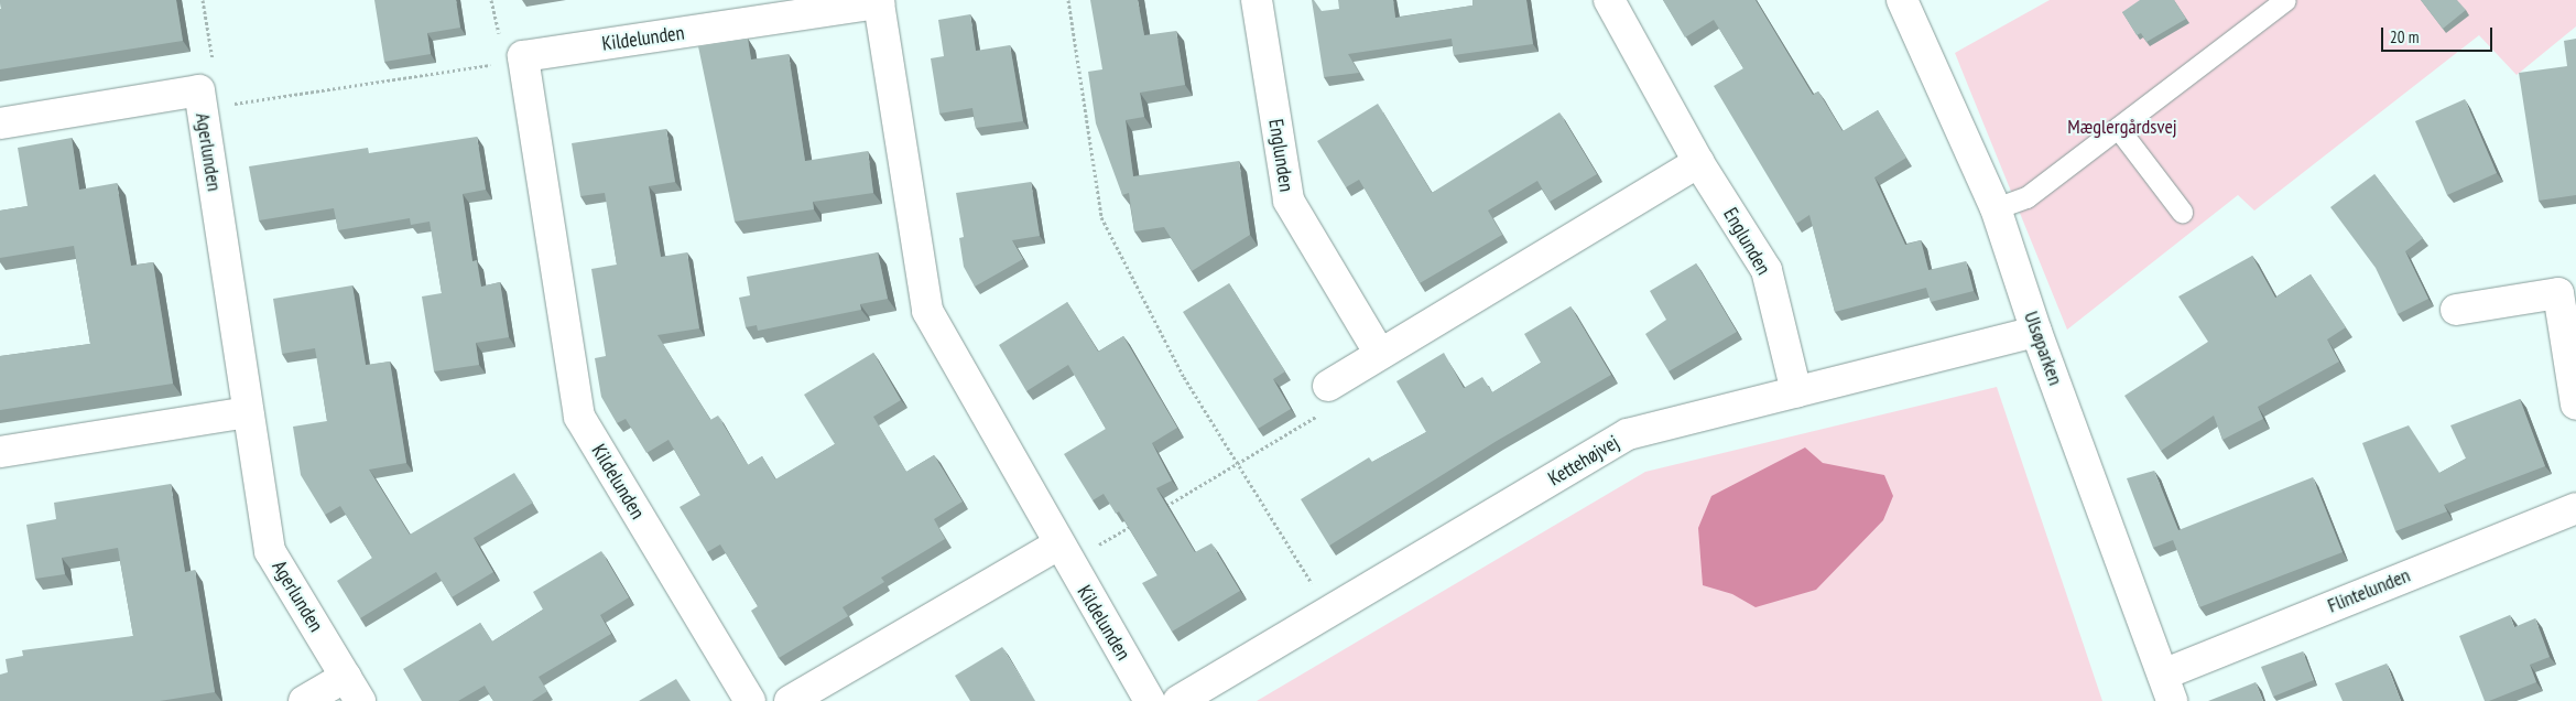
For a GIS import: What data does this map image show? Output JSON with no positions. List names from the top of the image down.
{
  "streets": {
    "street": [
      "Kildelunden",
      "Agerlunden",
      "Englunden",
      "Ulsøparken",
      "Kettehøjvej",
      "Flintelunden"
    ]
  },
  "crossings": [
    ["Englunden", "Kettehøjvej"],
    ["Ulsøparken", "Kettehøjvej"],
    ["Ulsøparken", "Flintelunden"]
  ],
  "parks": ["Mæglergårdsvej"],
  "scale_bar": "20 m"
}
